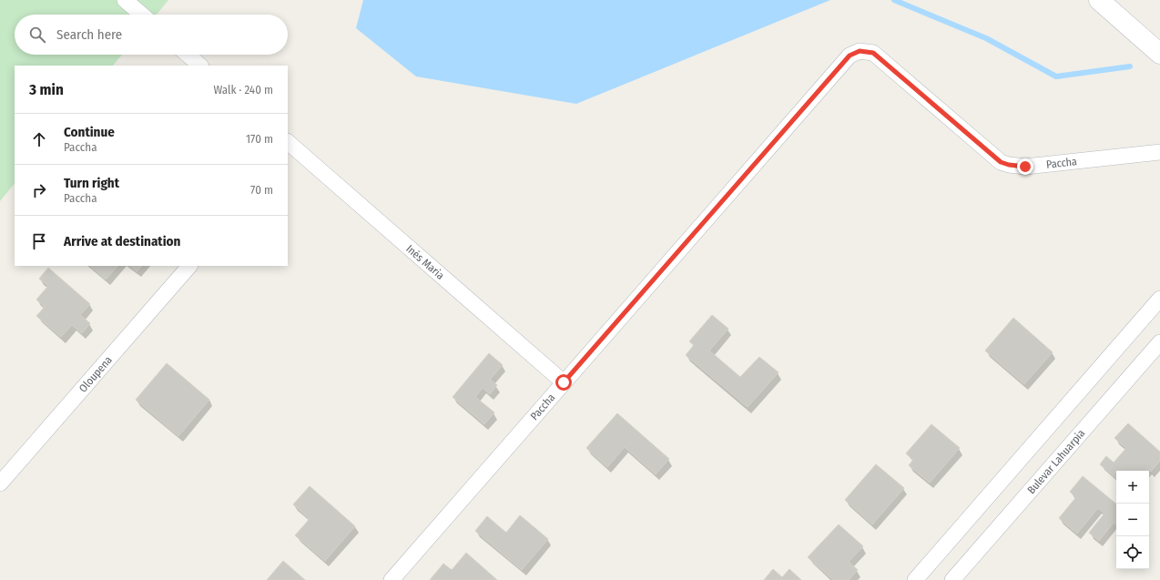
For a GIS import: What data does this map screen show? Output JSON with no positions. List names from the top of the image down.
{
  "streets": {
    "street": [
      "Paccha",
      "Inés Maria",
      "Oloupena",
      "Bulevar Lahuarpia"
    ]
  },
  "crossings": [
    ["Paccha", "Inés Maria"]
  ],
  "page": {
    "search": "Search here",
    "heading": ["3 min", "Walk · 240 m"],
    "list": [
      ["Continue", "Paccha", "170 m"],
      ["Turn right", "Paccha", "70 m"],
      "Arrive at destination"
    ],
    "map_buttons": ["+", "−"]
  }
}
